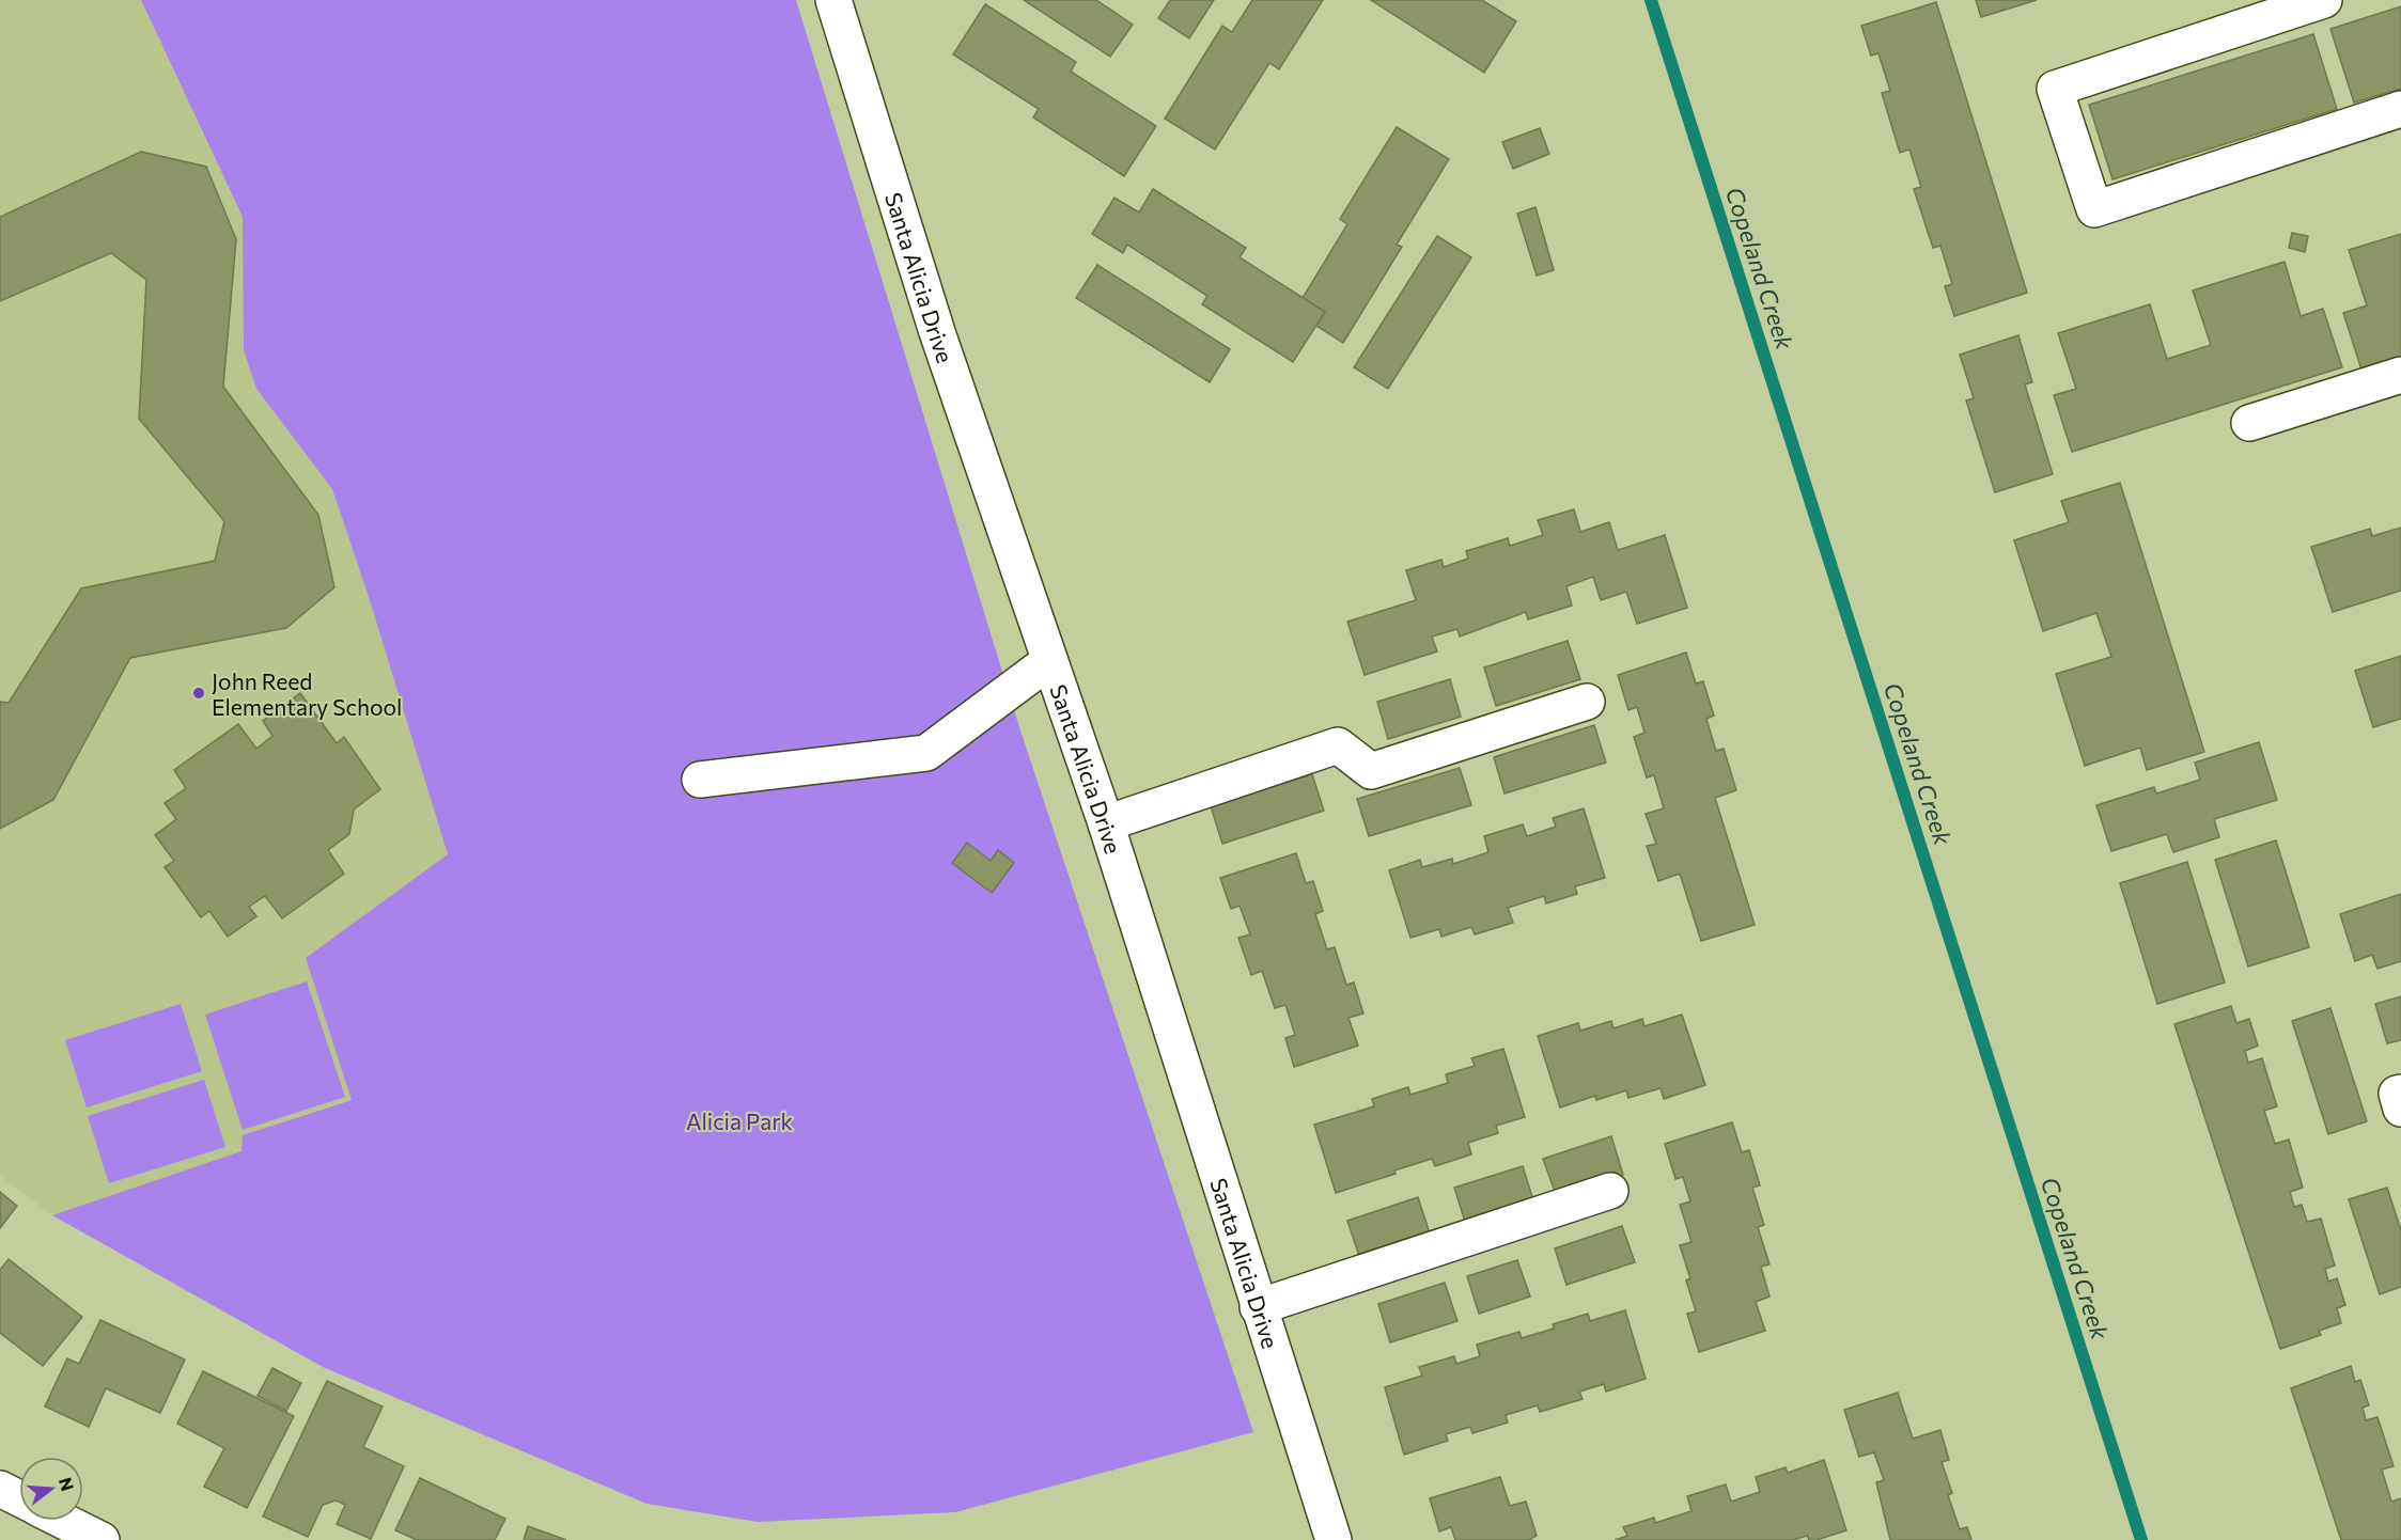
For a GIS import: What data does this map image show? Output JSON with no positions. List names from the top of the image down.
{
  "streets": {
    "street": ["Santa Alicia Drive"]
  },
  "water": ["Copeland Creek"],
  "parks": ["Alicia Park"],
  "places": ["John Reed Elementary School"],
  "north": "right"
}
